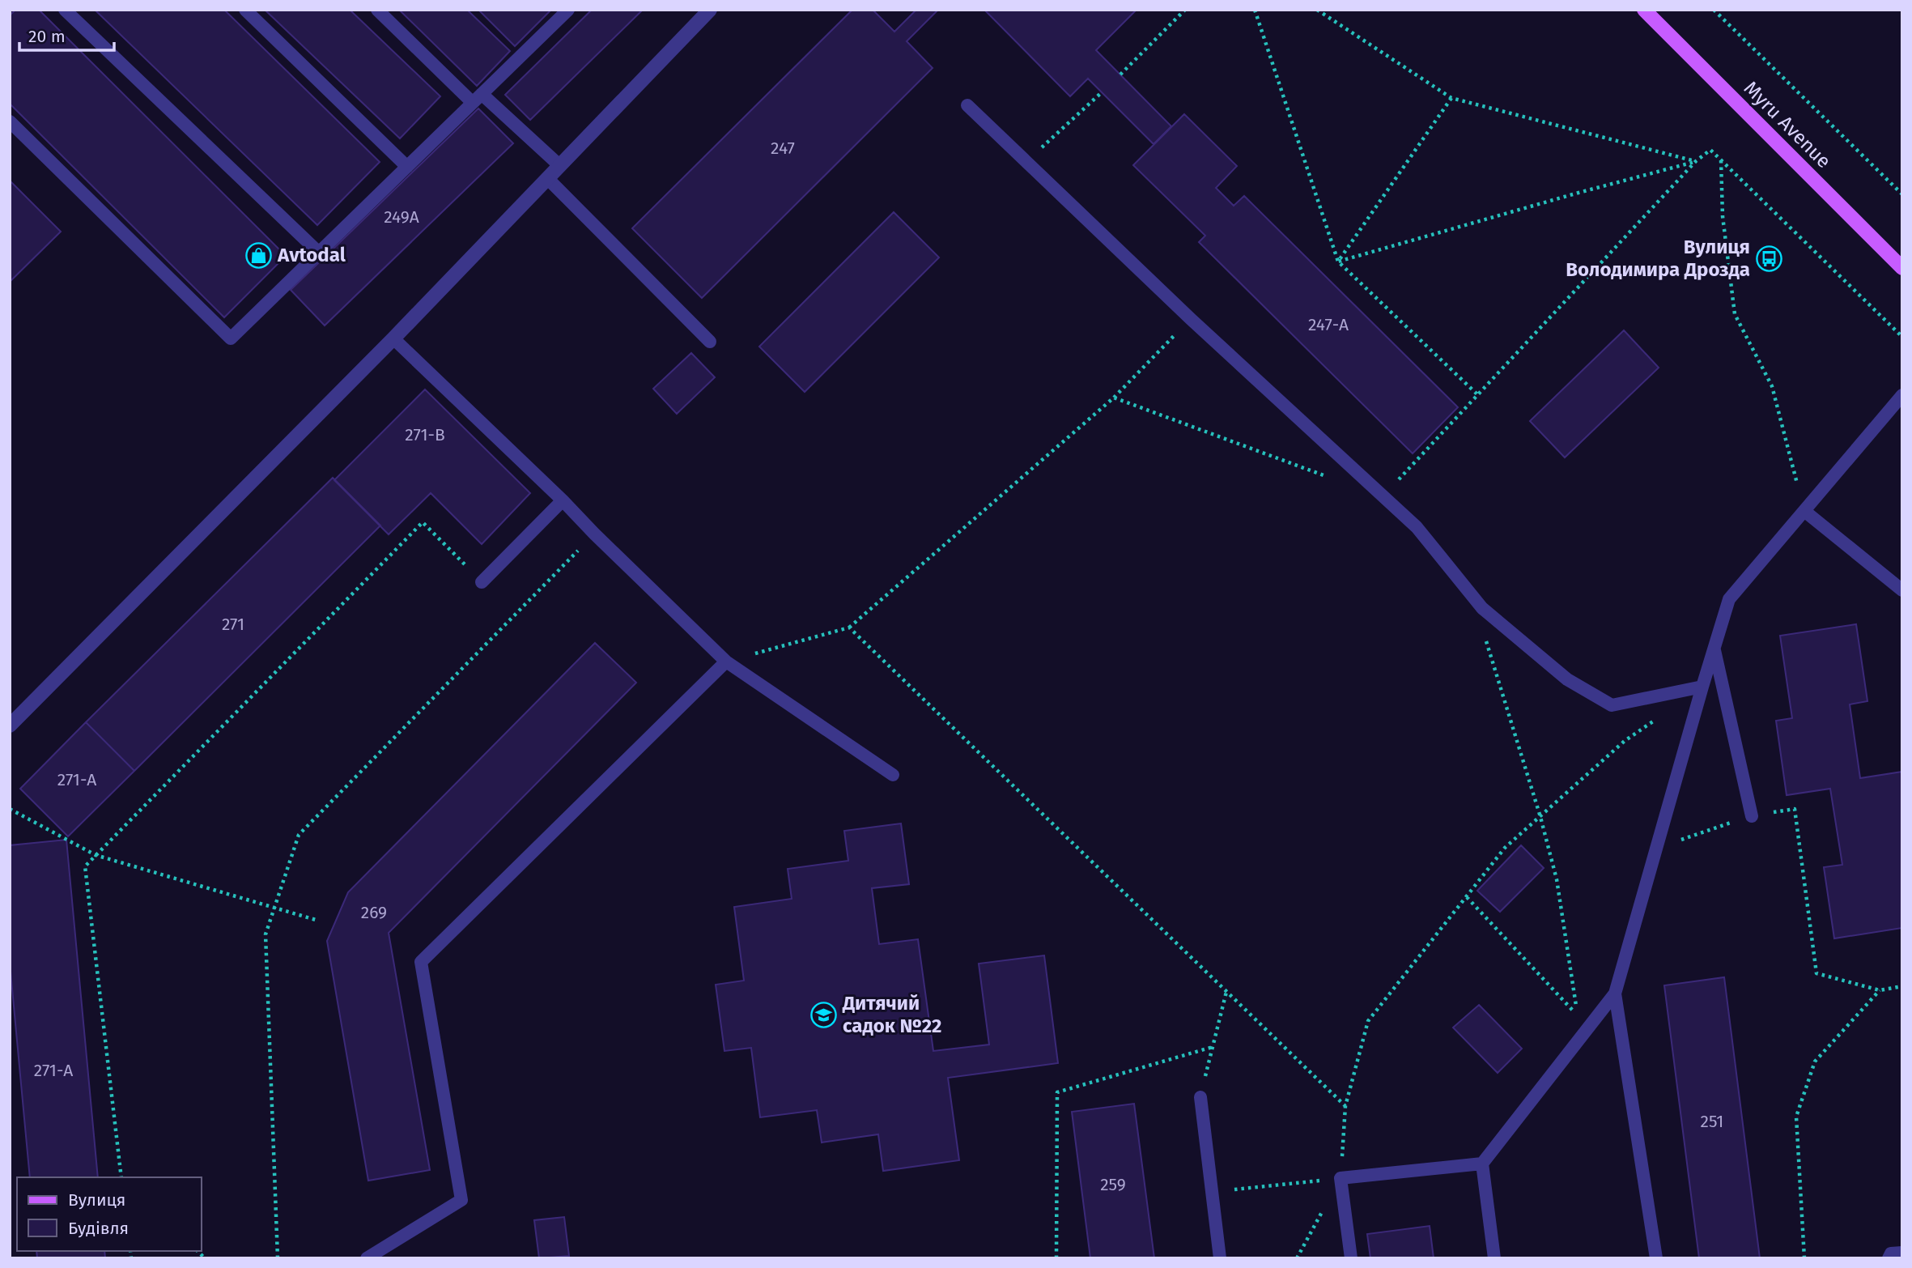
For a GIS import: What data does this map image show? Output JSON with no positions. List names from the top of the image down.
{
  "streets": {
    "main road": ["Myru Avenue"]
  },
  "places": {
    "shop": ["Avtodal"],
    "bus stop": ["Вулиця Володимира Дрозда"],
    "school or university": ["Дитячий садок №22"]
  },
  "house_numbers": [
    "247",
    "249А",
    "247-А",
    "271-В",
    "271",
    "271-А",
    "269",
    "271-А",
    "251",
    "259"
  ],
  "legend": ["Вулиця", "Будівля"],
  "scale_bar": "20 m"
}
